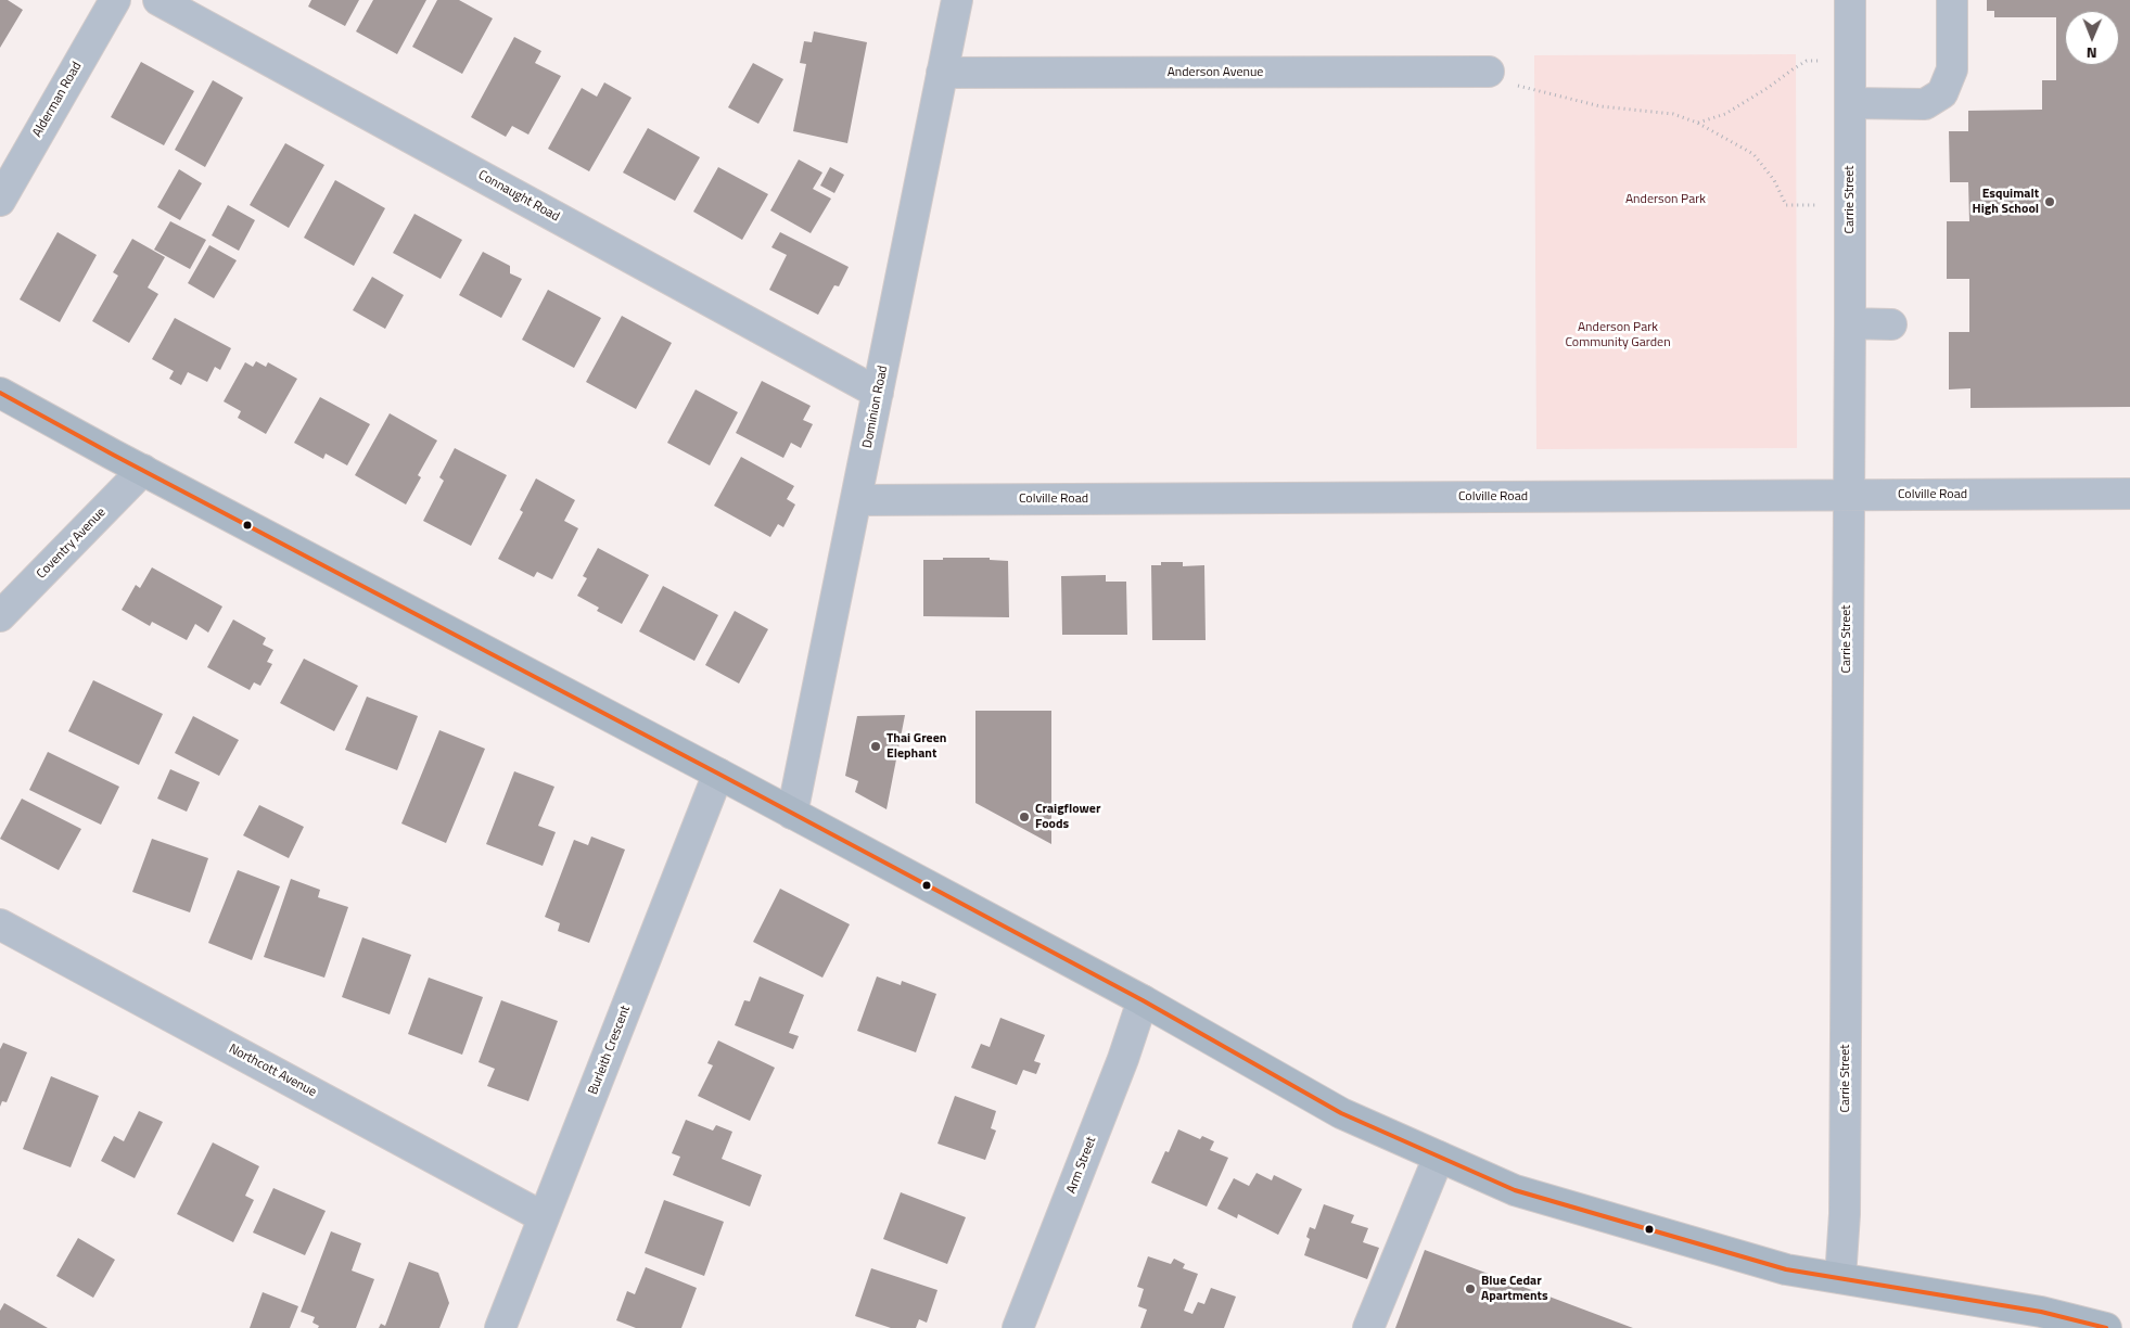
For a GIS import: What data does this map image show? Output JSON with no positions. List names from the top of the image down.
{
  "streets": {
    "street": [
      "Anderson Avenue",
      "Alderman Road",
      "Connaught Road",
      "Carrie Street",
      "Dominion Road",
      "Colville Road",
      "Coventry Avenue",
      "Burleith Crescent",
      "Northcott Avenue",
      "Arm Street"
    ]
  },
  "crossings": [
    ["Anderson Avenue", "Dominion Road"],
    ["Connaught Road", "Dominion Road"],
    ["Carrie Street", "Colville Road"],
    ["Dominion Road", "Colville Road"],
    ["Burleith Crescent", "Northcott Avenue"]
  ],
  "parks": ["Anderson Park", "Anderson Park Community Garden"],
  "places": [
    "Esquimalt High School",
    "Thai Green Elephant",
    "Craigflower Foods",
    "Blue Cedar Apartments"
  ],
  "north": "bottom"
}
